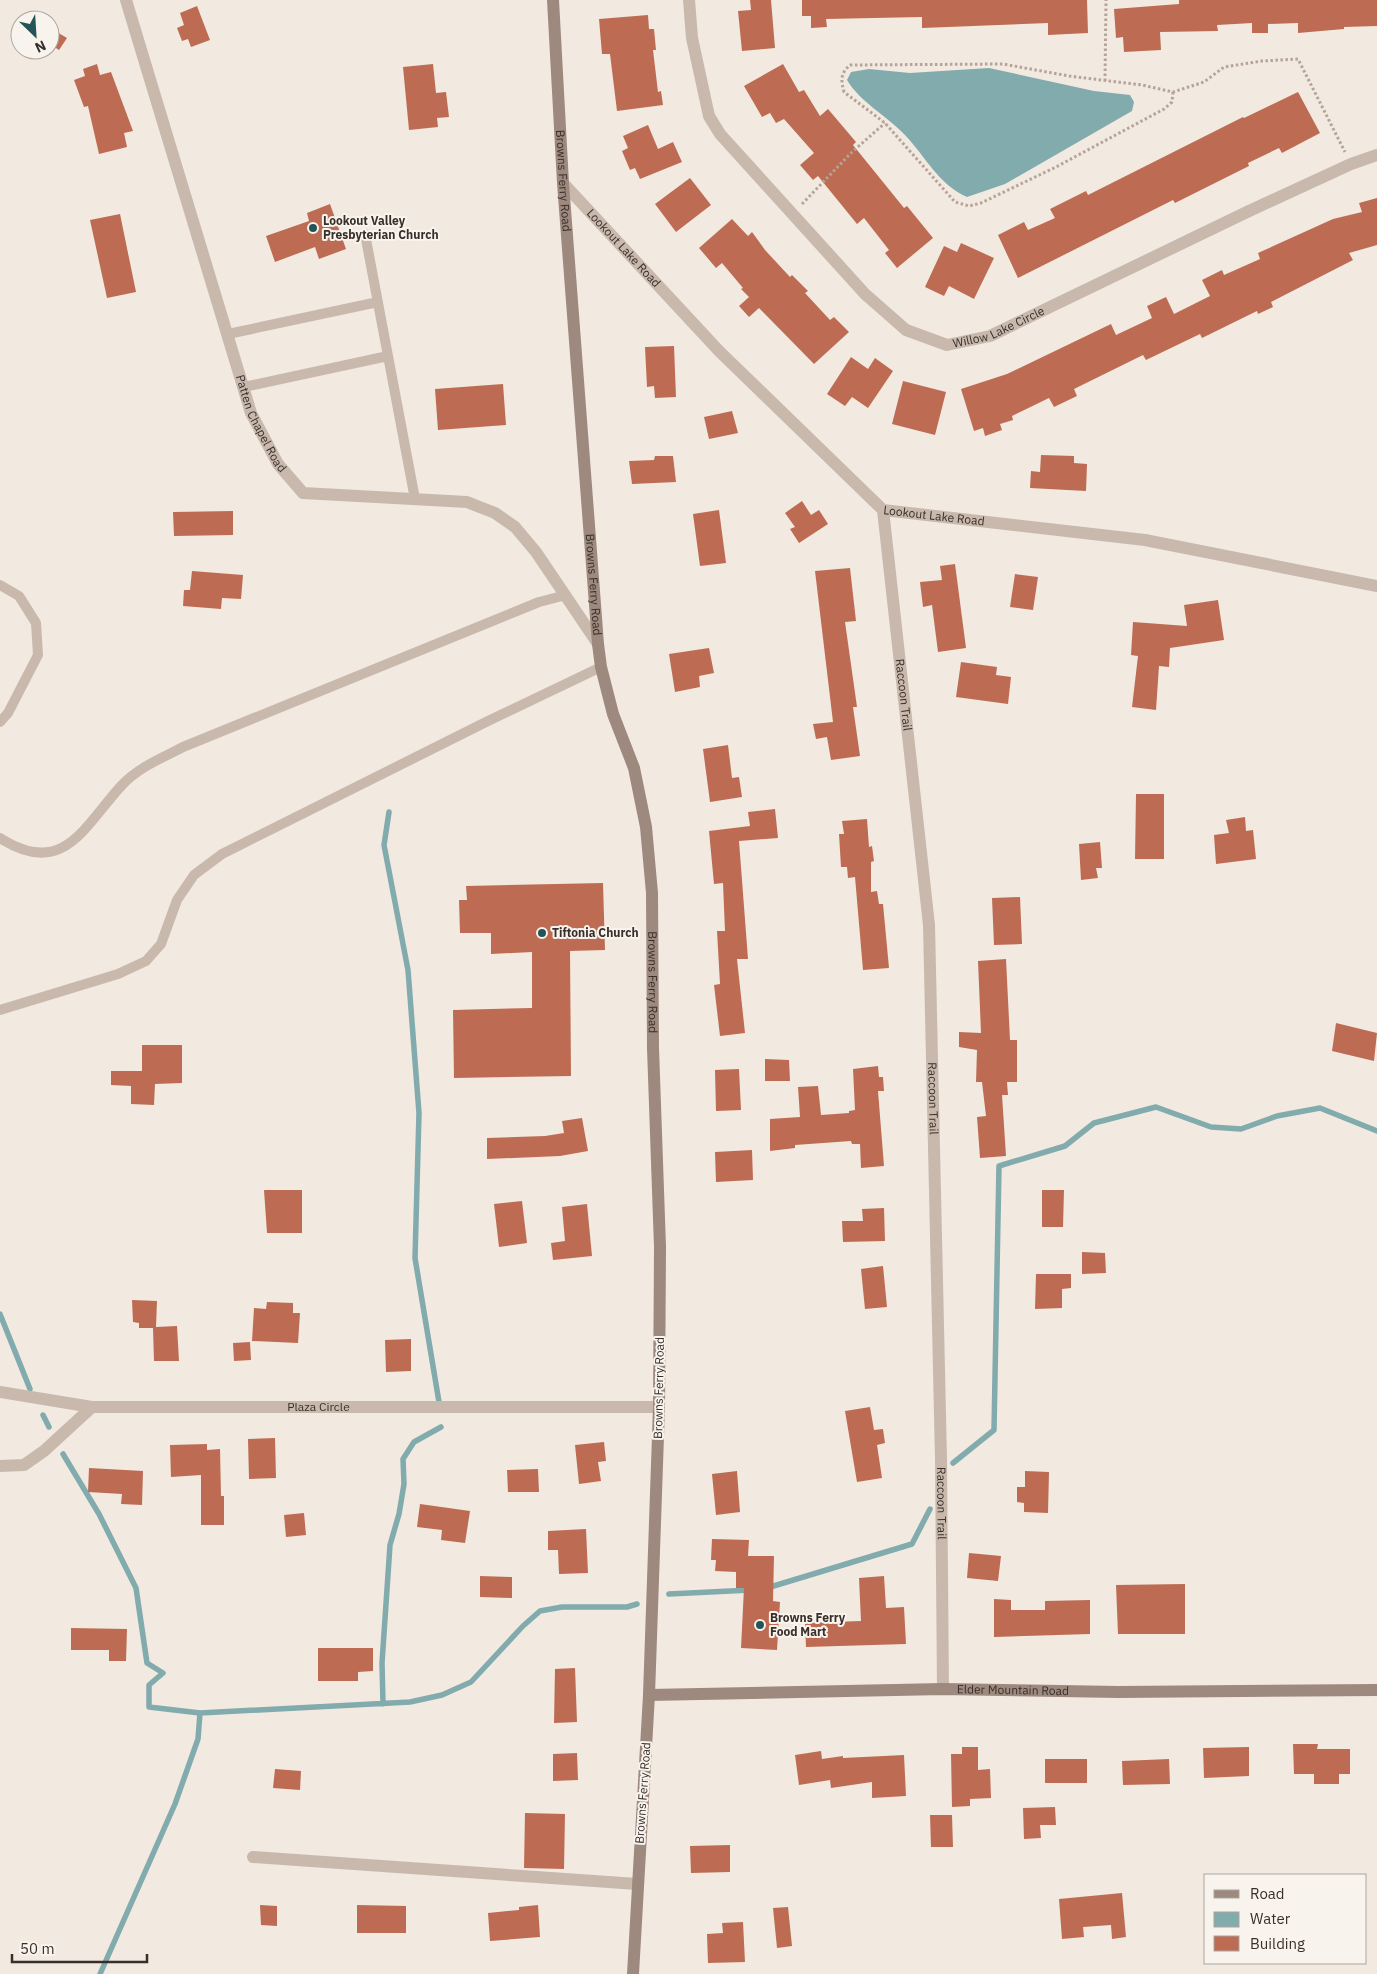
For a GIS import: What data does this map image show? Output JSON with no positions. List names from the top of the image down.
{
  "streets": {
    "street": [
      "Browns Ferry Road",
      "Lookout Lake Road",
      "Willow Lake Circle",
      "Patten Chapel Road",
      "Raccoon Trail",
      "Plaza Circle",
      "Elder Mountain Road"
    ]
  },
  "crossings": [
    ["Browns Ferry Road", "Lookout Lake Road"],
    ["Browns Ferry Road", "Patten Chapel Road"],
    ["Browns Ferry Road", "Plaza Circle"],
    ["Browns Ferry Road", "Elder Mountain Road"],
    ["Lookout Lake Road", "Raccoon Trail"],
    ["Raccoon Trail", "Elder Mountain Road"]
  ],
  "places": ["Lookout Valley Presbyterian Church", "Tiftonia Church", "Browns Ferry Food Mart"],
  "legend": ["Road", "Water", "Building"],
  "scale_bar": "50 m",
  "north": "bottom right"
}
